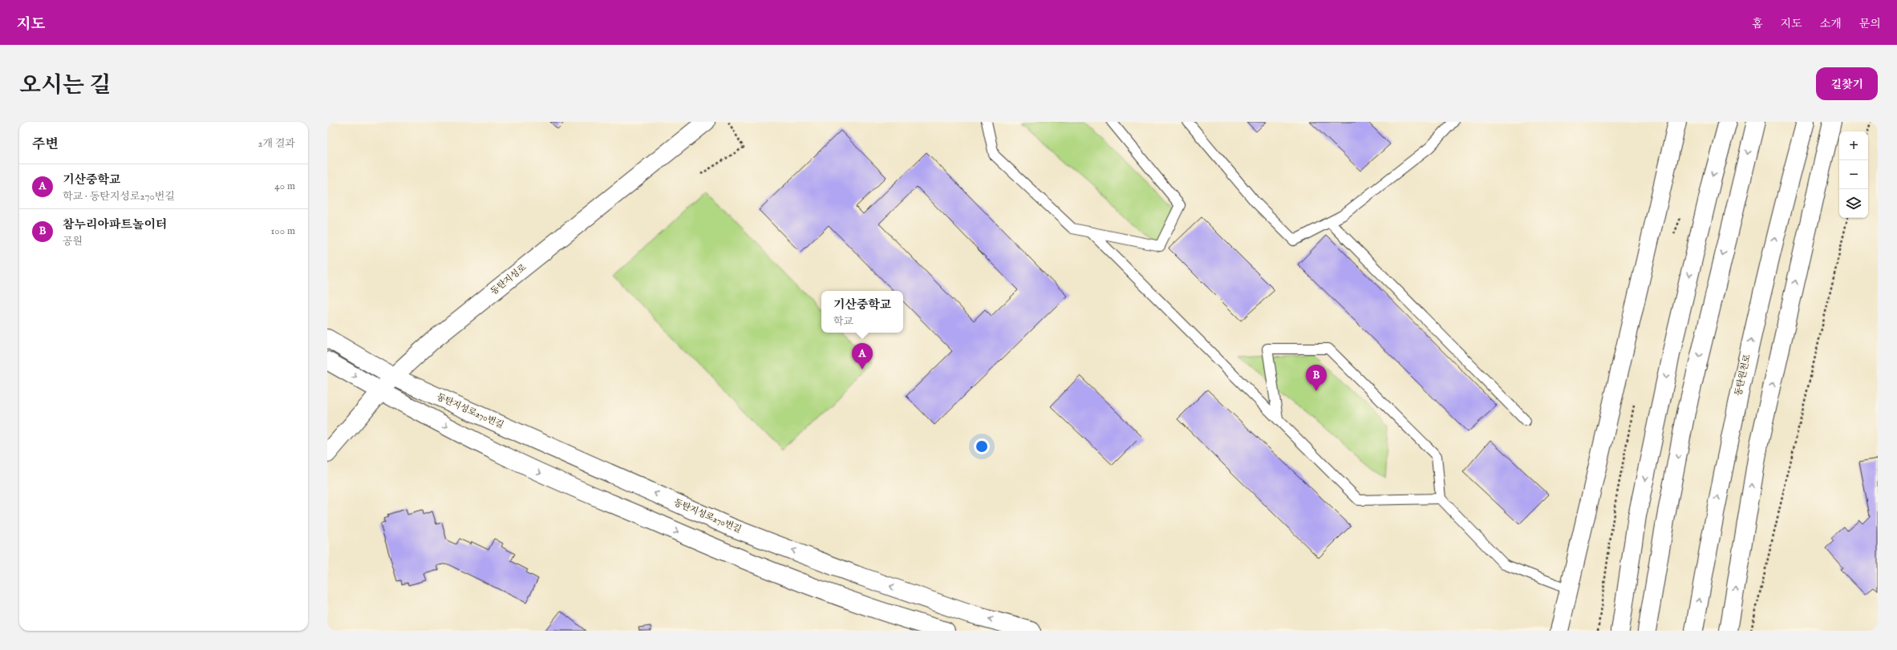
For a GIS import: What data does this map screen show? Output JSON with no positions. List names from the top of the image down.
{
  "streets": {
    "main road": ["동탄지성로", "동탄원천로", "동탄지성로270번길"]
  },
  "crossings": [
    ["동탄지성로", "동탄지성로270번길"]
  ],
  "page": {
    "header": "지도",
    "nav": [
      "홈",
      "지도",
      "소개",
      "문의"
    ],
    "title": "오시는 길",
    "buttons": "길찾기",
    "heading": ["주변", "2개 결과"],
    "map_buttons": ["+", "−"],
    "list": [
      {
        "mark": "A",
        "name": "기산중학교",
        "note": "학교 · 동탄지성로270번길",
        "value": "40 m"
      },
      {
        "mark": "B",
        "name": "참누리아파트놀이터",
        "note": "공원",
        "value": "100 m"
      }
    ],
    "popup": ["기산중학교", "학교"],
    "pins": ["A", "B"]
  }
}
